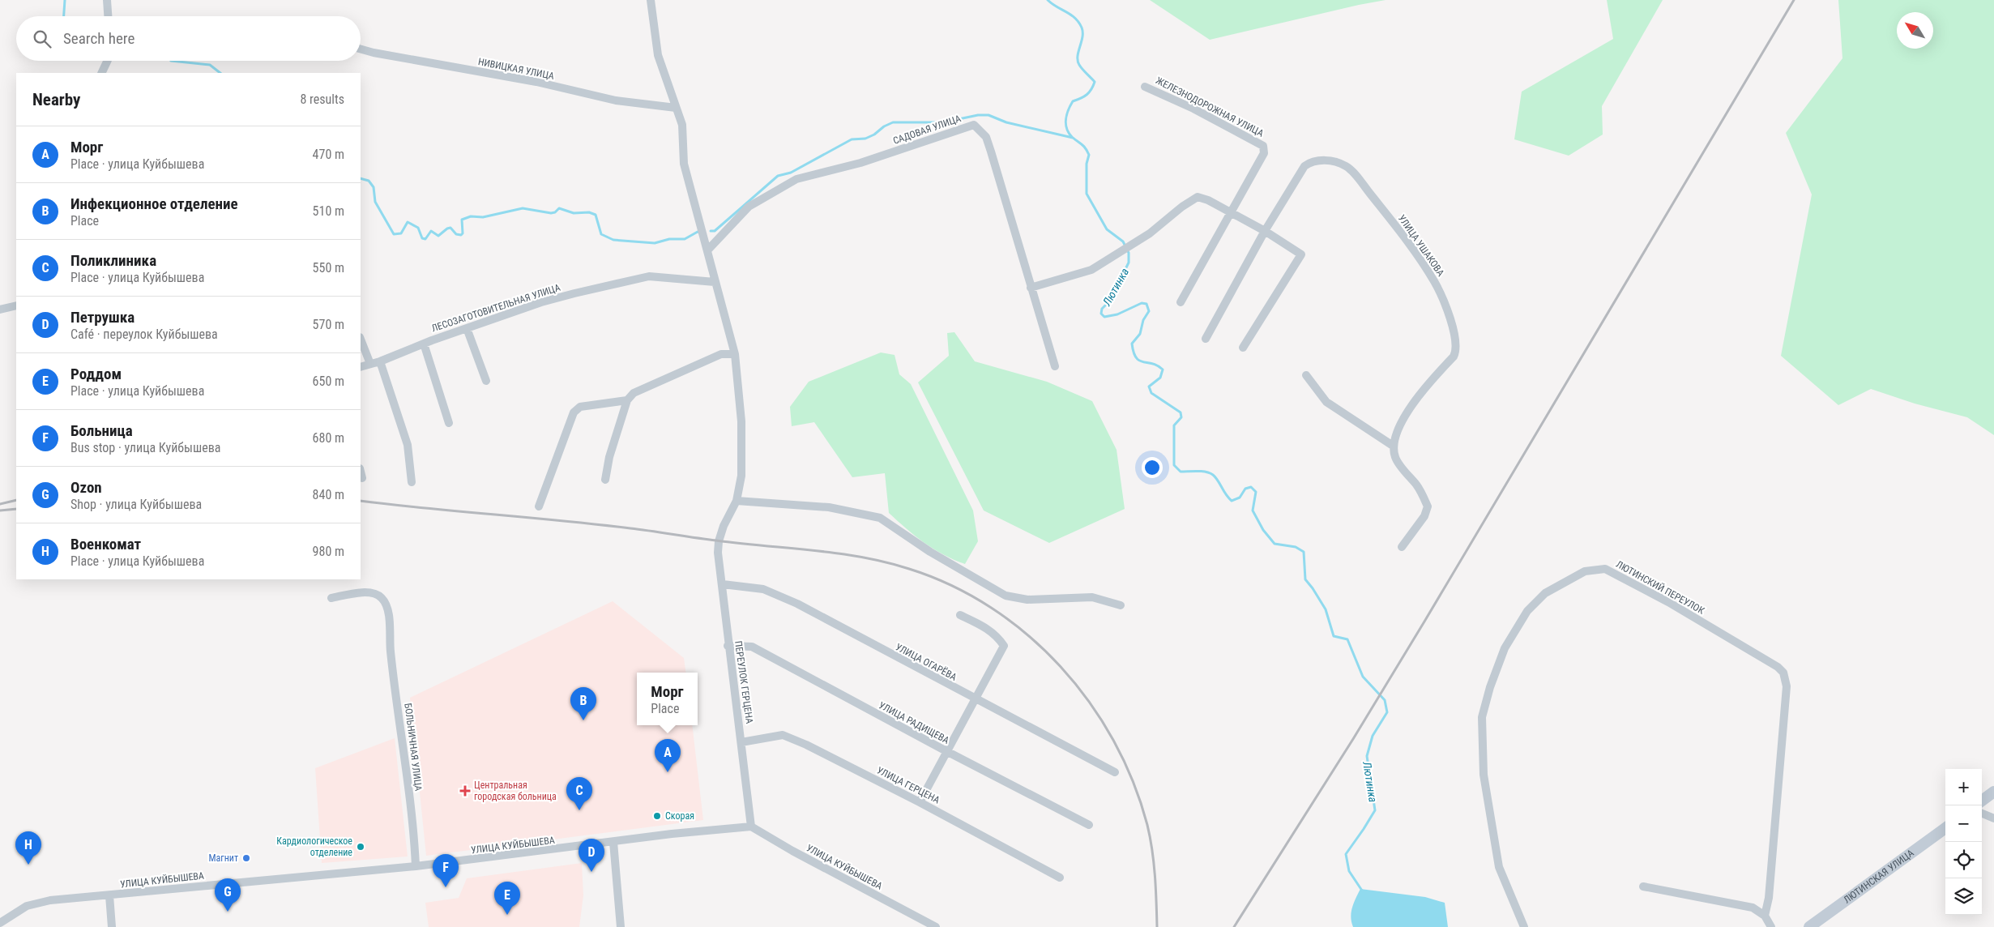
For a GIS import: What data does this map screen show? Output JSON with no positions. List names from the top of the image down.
{
  "streets": {
    "main road": ["ЛЮТИНСКАЯ УЛИЦА"],
    "street": [
      "НИВИЦКАЯ УЛИЦА",
      "ЖЕЛЕЗНОДОРОЖНАЯ УЛИЦА",
      "САДОВАЯ УЛИЦА",
      "УЛИЦА УШАКОВА",
      "ЛЕСОЗАГОТОВИТЕЛЬНАЯ УЛИЦА",
      "ЛЮТИНСКИЙ ПЕРЕУЛОК",
      "УЛИЦА ОГАРЁВА",
      "ПЕРЕУЛОК ГЕРЦЕНА",
      "УЛИЦА РАДИЩЕВА",
      "БОЛЬНИЧНАЯ УЛИЦА",
      "УЛИЦА ГЕРЦЕНА",
      "УЛИЦА КУЙБЫШЕВА"
    ]
  },
  "crossings": [
    ["УЛИЦА ОГАРЁВА", "ПЕРЕУЛОК ГЕРЦЕНА"],
    ["ПЕРЕУЛОК ГЕРЦЕНА", "УЛИЦА РАДИЩЕВА"],
    ["ПЕРЕУЛОК ГЕРЦЕНА", "УЛИЦА ГЕРЦЕНА"],
    ["ПЕРЕУЛОК ГЕРЦЕНА", "УЛИЦА КУЙБЫШЕВА"],
    ["БОЛЬНИЧНАЯ УЛИЦА", "УЛИЦА КУЙБЫШЕВА"]
  ],
  "water": ["Лютинка"],
  "places": {
    "health": ["Центральная городская больница"],
    "other": ["Скорая", "Кардиологическое отделение", "Магнит"]
  },
  "north": "top left",
  "page": {
    "search": "Search here",
    "heading": ["Nearby", "8 results"],
    "list": [
      {
        "mark": "A",
        "name": "Морг",
        "note": "Place · улица Куйбышева",
        "value": "470 m"
      },
      {
        "mark": "B",
        "name": "Инфекционное отделение",
        "note": "Place",
        "value": "510 m"
      },
      {
        "mark": "C",
        "name": "Поликлиника",
        "note": "Place · улица Куйбышева",
        "value": "550 m"
      },
      {
        "mark": "D",
        "name": "Петрушка",
        "note": "Café · переулок Куйбышева",
        "value": "570 m"
      },
      {
        "mark": "E",
        "name": "Роддом",
        "note": "Place · улица Куйбышева",
        "value": "650 m"
      },
      {
        "mark": "F",
        "name": "Больница",
        "note": "Bus stop · улица Куйбышева",
        "value": "680 m"
      },
      {
        "mark": "G",
        "name": "Ozon",
        "note": "Shop · улица Куйбышева",
        "value": "840 m"
      },
      {
        "mark": "H",
        "name": "Военкомат",
        "note": "Place · улица Куйбышева",
        "value": "980 m"
      }
    ],
    "popup": ["Морг", "Place"],
    "pins": [
      "B",
      "A",
      "C",
      "H",
      "D",
      "F",
      "G",
      "E"
    ],
    "map_buttons": ["+", "−"]
  }
}
